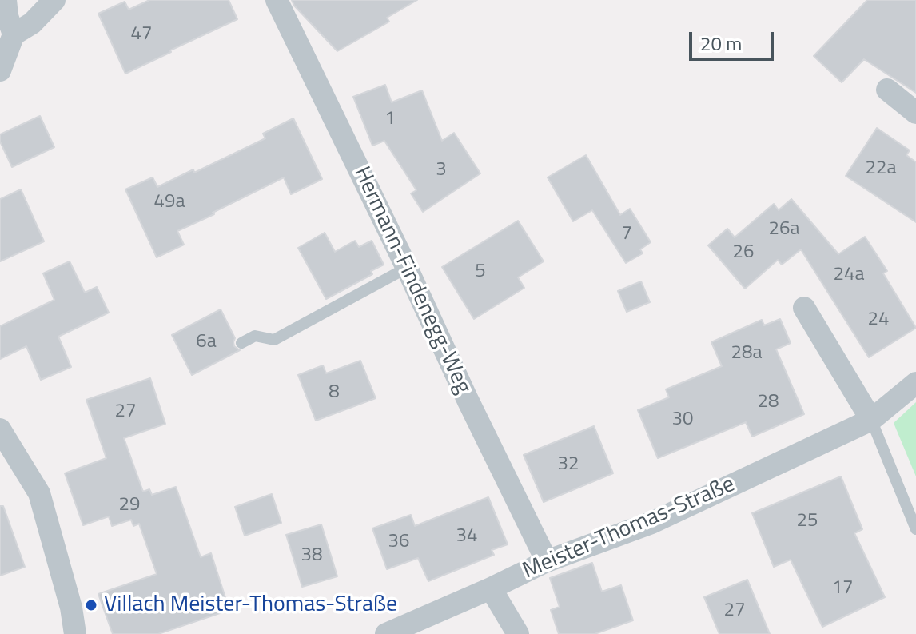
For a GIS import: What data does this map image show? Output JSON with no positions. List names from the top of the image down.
{
  "streets": {
    "street": ["Hermann-Findenegg-Weg", "Meister-Thomas-Straße"]
  },
  "crossings": [
    ["Hermann-Findenegg-Weg", "Meister-Thomas-Straße"]
  ],
  "places": ["Villach Meister-Thomas-Straße"],
  "house_numbers": [
    "47",
    "1",
    "22a",
    "3",
    "49a",
    "26a",
    "7",
    "26",
    "5",
    "24a",
    "24",
    "6a",
    "28a",
    "8",
    "28",
    "27",
    "30",
    "32",
    "29",
    "25",
    "34",
    "36",
    "38",
    "17",
    "27"
  ],
  "scale_bar": "20 m"
}
